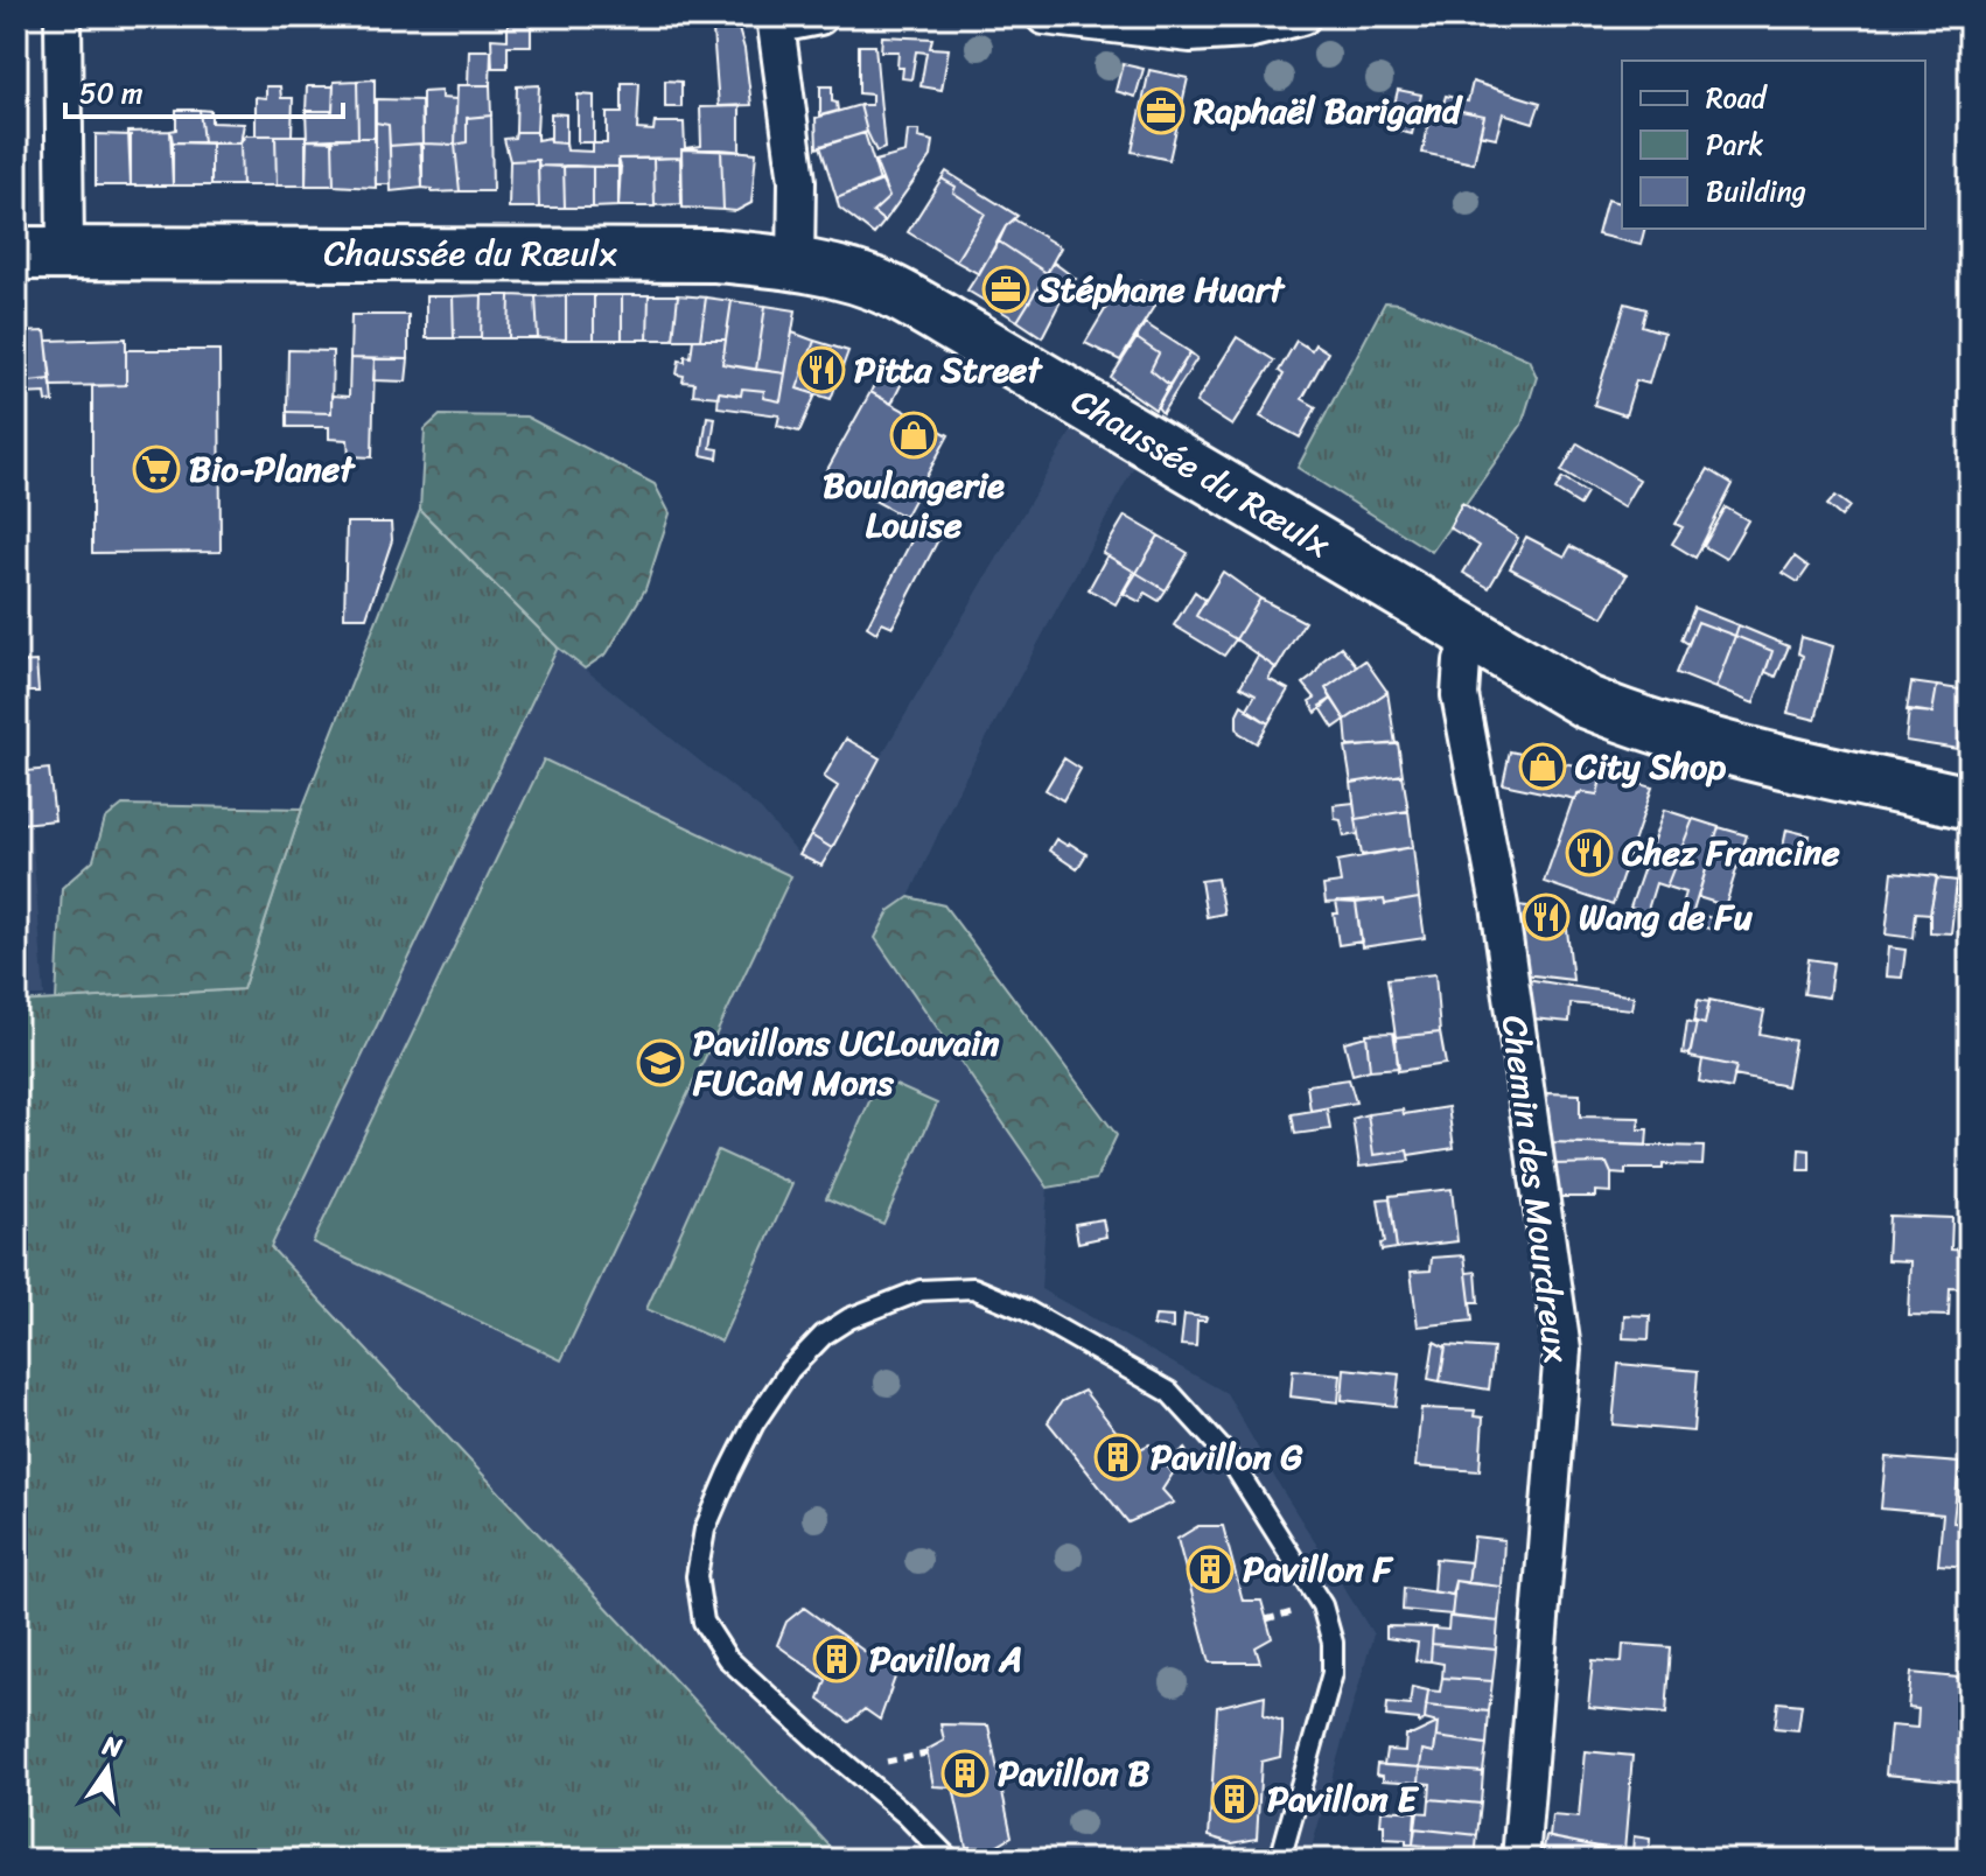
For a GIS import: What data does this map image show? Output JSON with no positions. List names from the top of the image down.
{
  "streets": {
    "main road": ["Chaussée du Rœulx"],
    "street": ["Chemin des Mourdreux"]
  },
  "crossings": [
    ["Chaussée du Rœulx", "Chemin des Mourdreux"]
  ],
  "places": {
    "office": ["Raphaël Barigand", "Stéphane Huart"],
    "restaurant": ["Pitta Street", "Chez Francine", "Wang de Fu"],
    "shop": ["Boulangerie Louise", "City Shop"],
    "supermarket": ["Bio-Planet"],
    "school or university": ["Pavillons UCLouvain FUCaM Mons"],
    "building": [
      "Pavillon G",
      "Pavillon F",
      "Pavillon A",
      "Pavillon B",
      "Pavillon E"
    ]
  },
  "legend": ["Road", "Park", "Building"],
  "scale_bar": "50 m",
  "north": "top"
}
